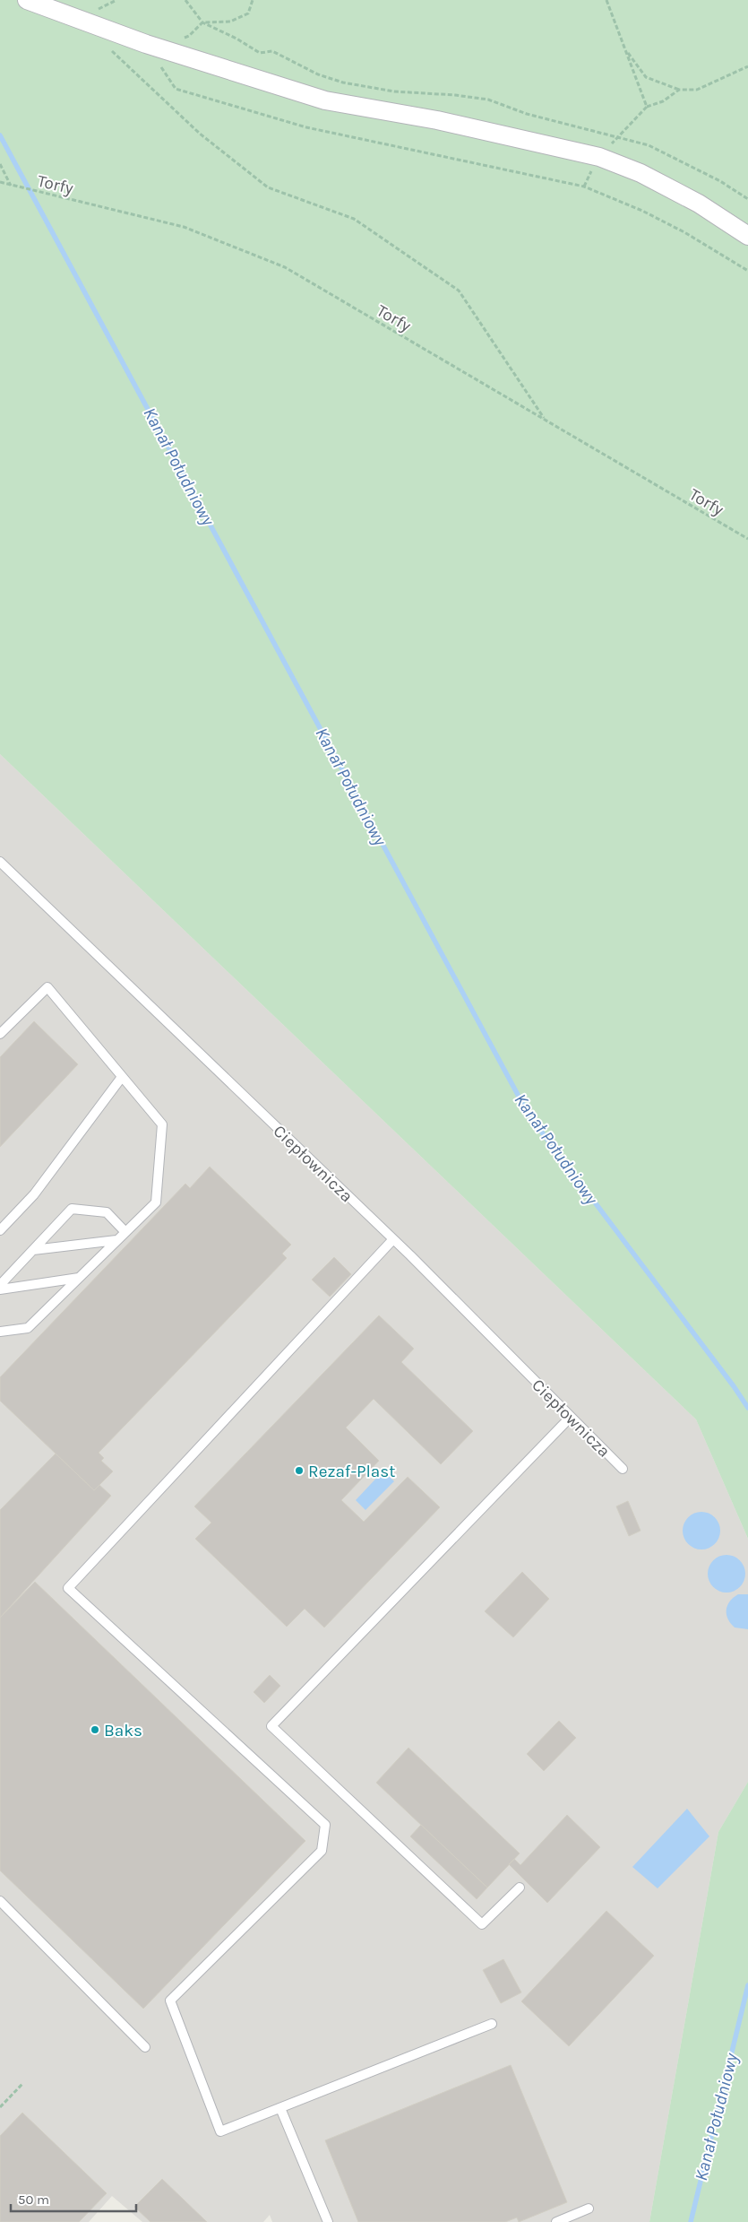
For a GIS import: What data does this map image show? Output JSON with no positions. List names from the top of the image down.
{
  "streets": {
    "lane": ["Ciepłownicza"],
    "path": ["Torfy"]
  },
  "water": ["Kanał Południowy"],
  "places": ["Rezaf-Plast", "Baks"],
  "scale_bar": "50 m"
}
